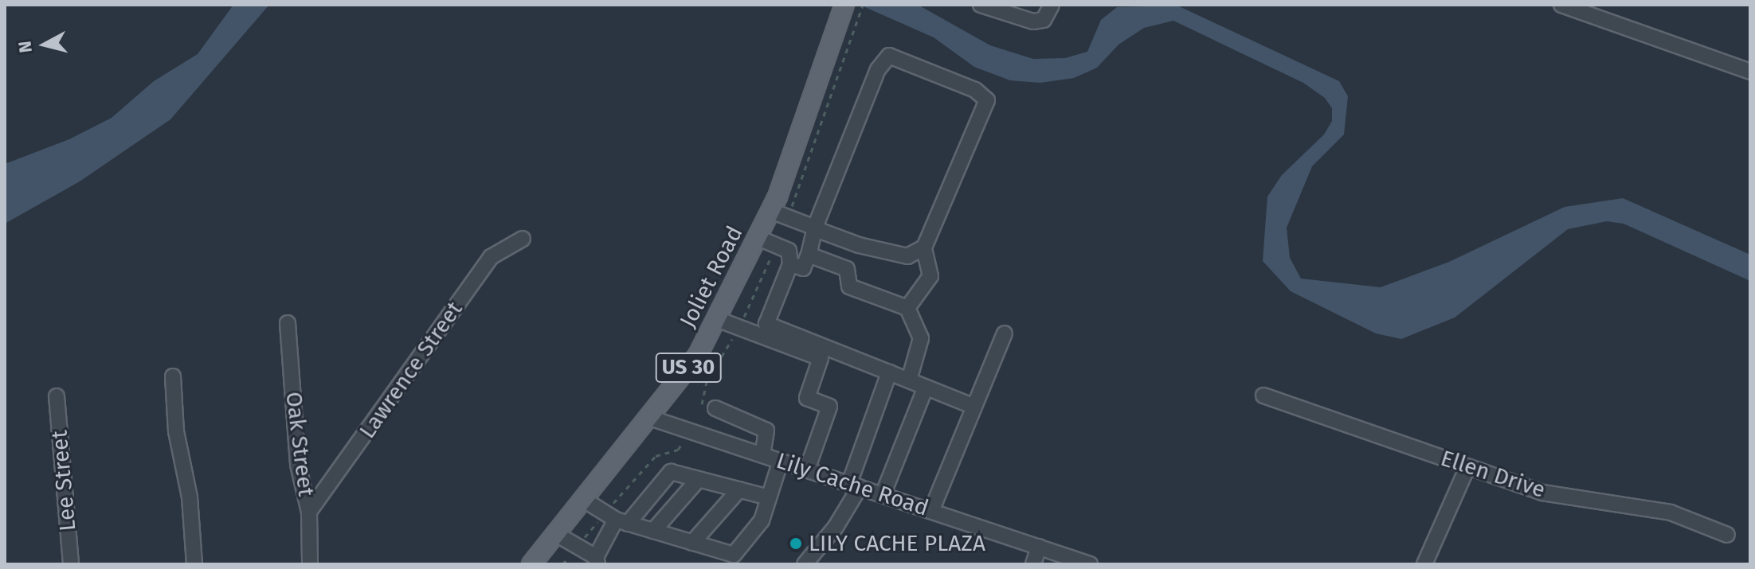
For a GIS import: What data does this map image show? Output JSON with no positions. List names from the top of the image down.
{
  "streets": {
    "main road": ["Joliet Road", "US 30"],
    "street": [
      "Lawrence Street",
      "Oak Street",
      "Ellen Drive",
      "Lee Street",
      "Lily Cache Road"
    ]
  },
  "crossings": [
    ["Joliet Road", "Lily Cache Road"],
    ["Lawrence Street", "Oak Street"]
  ],
  "places": ["LILY CACHE PLAZA"],
  "north": "left"
}
